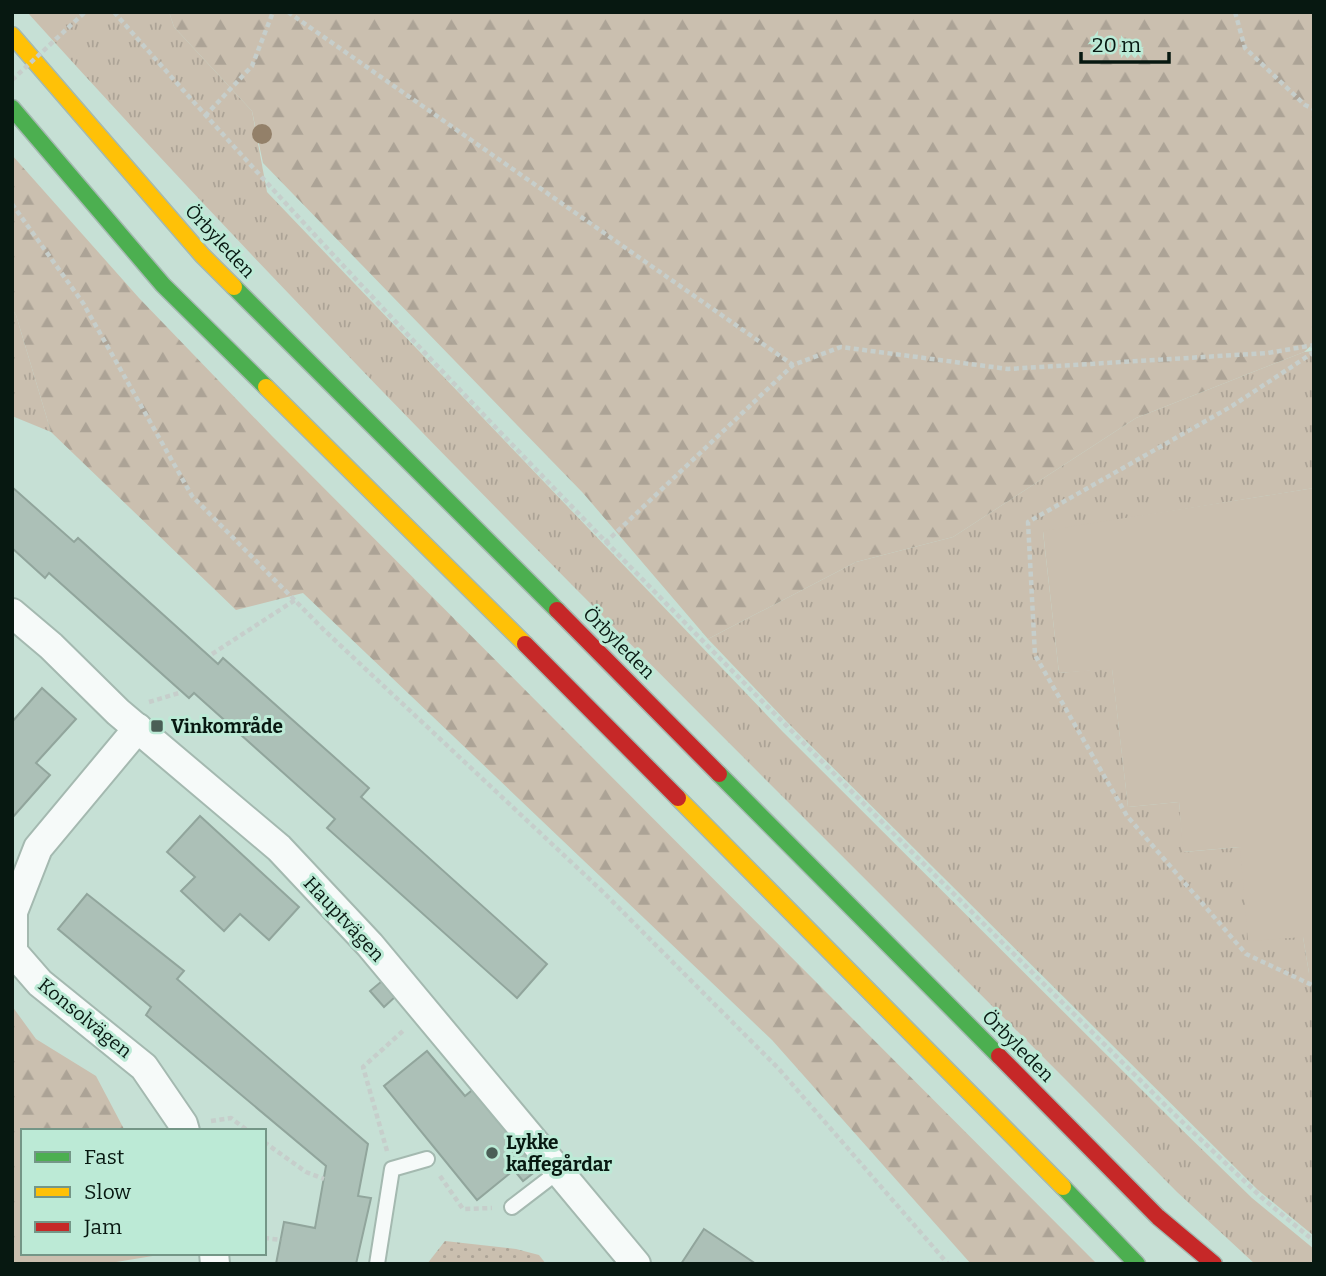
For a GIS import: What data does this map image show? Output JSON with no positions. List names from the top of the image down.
{
  "streets": {
    "main road": ["Örbyleden"],
    "street": ["Hauptvägen", "Konsolvägen"]
  },
  "crossings": [
    ["Hauptvägen", "Konsolvägen"]
  ],
  "places": {
    "transit": ["Vinkområde"],
    "other": ["Lykke kaffegårdar"]
  },
  "legend": ["Fast", "Slow", "Jam"],
  "scale_bar": "20 m"
}
